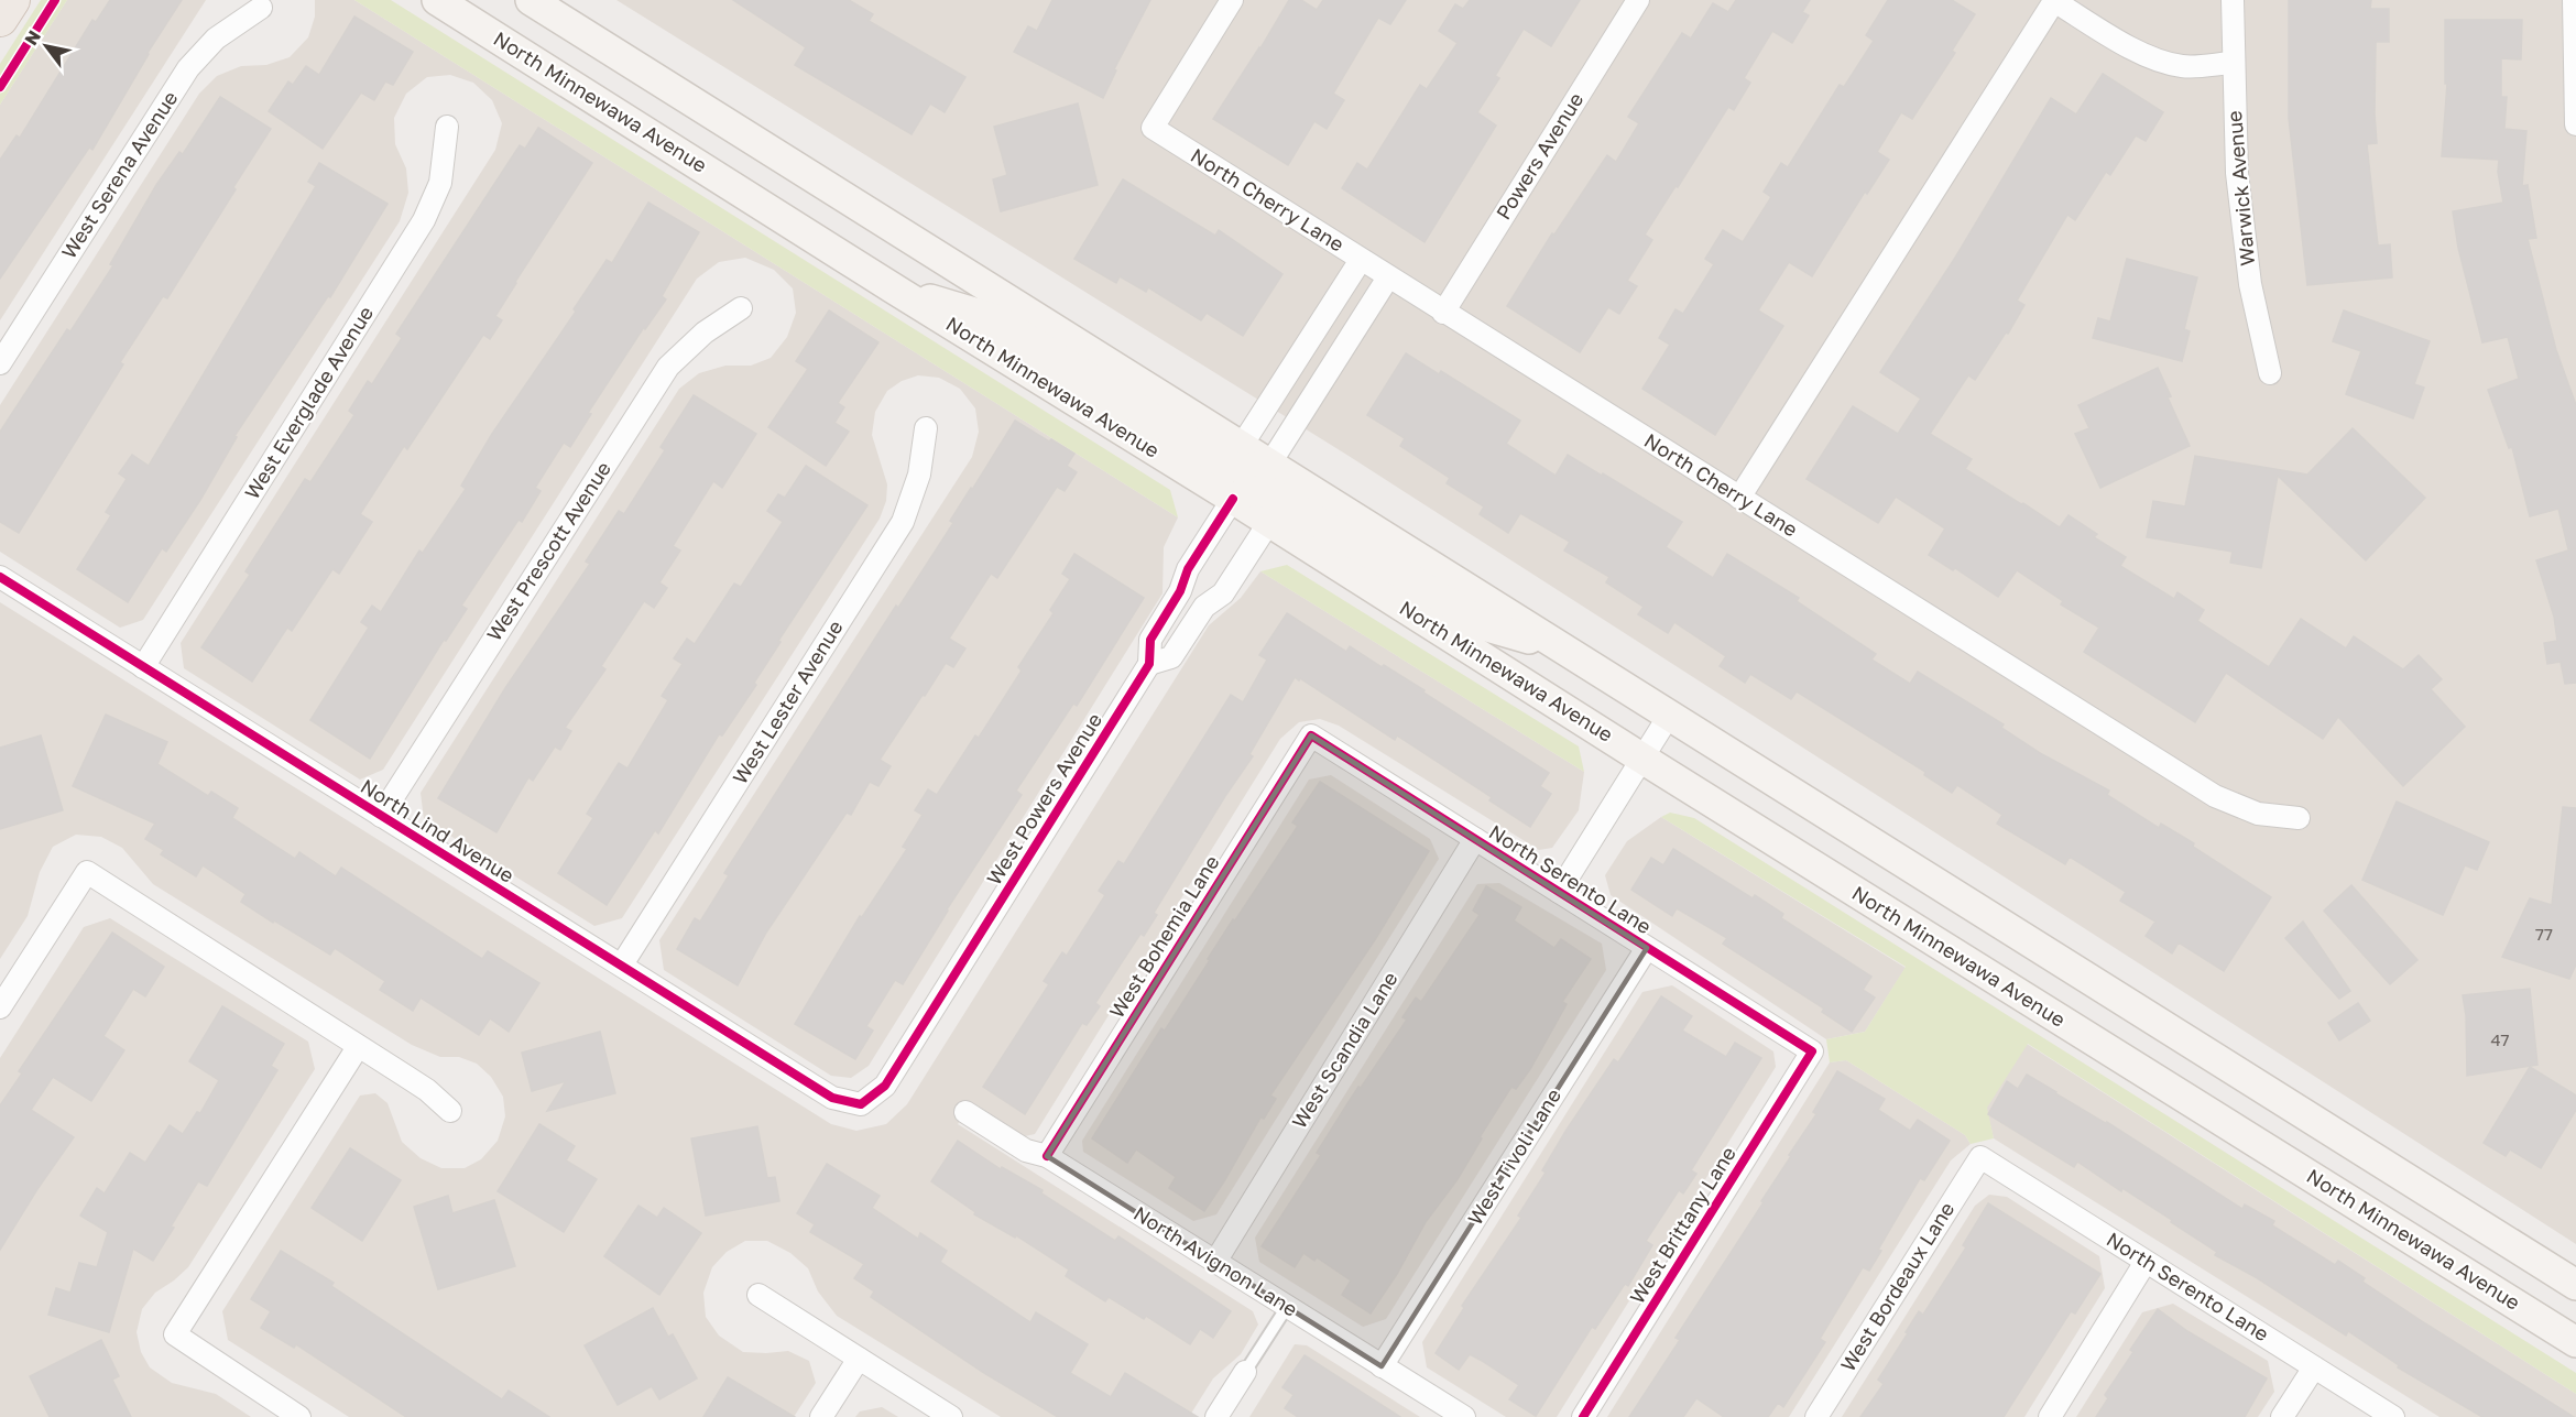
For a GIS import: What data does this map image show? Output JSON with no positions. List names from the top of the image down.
{
  "streets": {
    "main road": ["North Minnewawa Avenue"],
    "street": [
      "Powers Avenue",
      "West Serena Avenue",
      "Warwick Avenue",
      "North Cherry Lane",
      "West Everglade Avenue",
      "West Prescott Avenue",
      "West Lester Avenue",
      "West Powers Avenue",
      "North Lind Avenue",
      "North Serento Lane",
      "West Bohemia Lane",
      "West Scandia Lane",
      "West Tivoli Lane",
      "West Brittany Lane",
      "North Avignon Lane",
      "West Bordeaux Lane"
    ]
  },
  "crossings": [
    ["North Minnewawa Avenue", "West Powers Avenue"],
    ["Powers Avenue", "North Cherry Lane"],
    ["West Everglade Avenue", "North Lind Avenue"],
    ["West Prescott Avenue", "North Lind Avenue"],
    ["West Lester Avenue", "North Lind Avenue"],
    ["West Powers Avenue", "North Lind Avenue"],
    ["North Serento Lane", "West Bohemia Lane"],
    ["North Serento Lane", "West Scandia Lane"],
    ["North Serento Lane", "West Tivoli Lane"],
    ["North Serento Lane", "West Brittany Lane"],
    ["North Serento Lane", "West Bordeaux Lane"],
    ["West Bohemia Lane", "North Avignon Lane"],
    ["West Scandia Lane", "North Avignon Lane"],
    ["West Tivoli Lane", "North Avignon Lane"]
  ],
  "house_numbers": ["77", "47"],
  "north": "top left"
}
